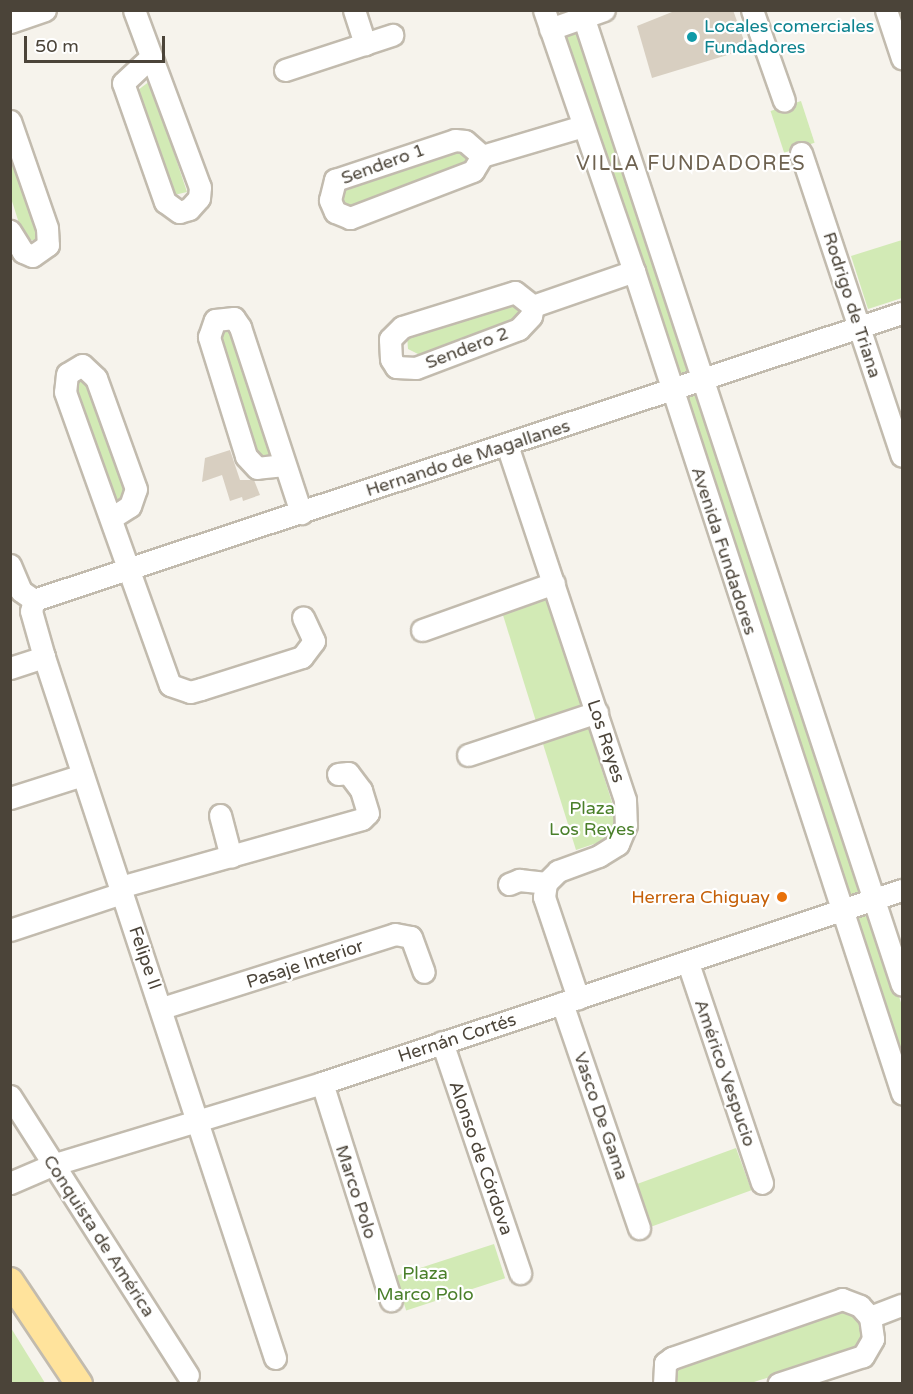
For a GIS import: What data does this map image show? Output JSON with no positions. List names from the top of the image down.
{
  "streets": {
    "street": [
      "Sendero 1",
      "Rodrigo de Triana",
      "Sendero 2",
      "Hernando de Magallanes",
      "Avenida Fundadores",
      "Los Reyes",
      "Felipe II",
      "Pasaje Interior",
      "Hernán Cortés",
      "Américo Vespucio",
      "Vasco De Gama",
      "Alonso de Córdova",
      "Marco Polo",
      "Conquista de América"
    ]
  },
  "crossings": [
    ["Sendero 1", "Avenida Fundadores"],
    ["Rodrigo de Triana", "Hernando de Magallanes"],
    ["Hernando de Magallanes", "Avenida Fundadores"],
    ["Hernando de Magallanes", "Los Reyes"],
    ["Hernando de Magallanes", "Felipe II"],
    ["Avenida Fundadores", "Hernán Cortés"],
    ["Felipe II", "Pasaje Interior"],
    ["Felipe II", "Hernán Cortés"],
    ["Hernán Cortés", "Américo Vespucio"],
    ["Hernán Cortés", "Vasco De Gama"],
    ["Hernán Cortés", "Alonso de Córdova"],
    ["Hernán Cortés", "Marco Polo"],
    ["Hernán Cortés", "Conquista de América"]
  ],
  "districts": ["VILLA FUNDADORES"],
  "parks": ["Plaza Los Reyes", "Plaza Marco Polo"],
  "places": ["Locales comerciales Fundadores", "Herrera Chiguay"],
  "scale_bar": "50 m"
}
